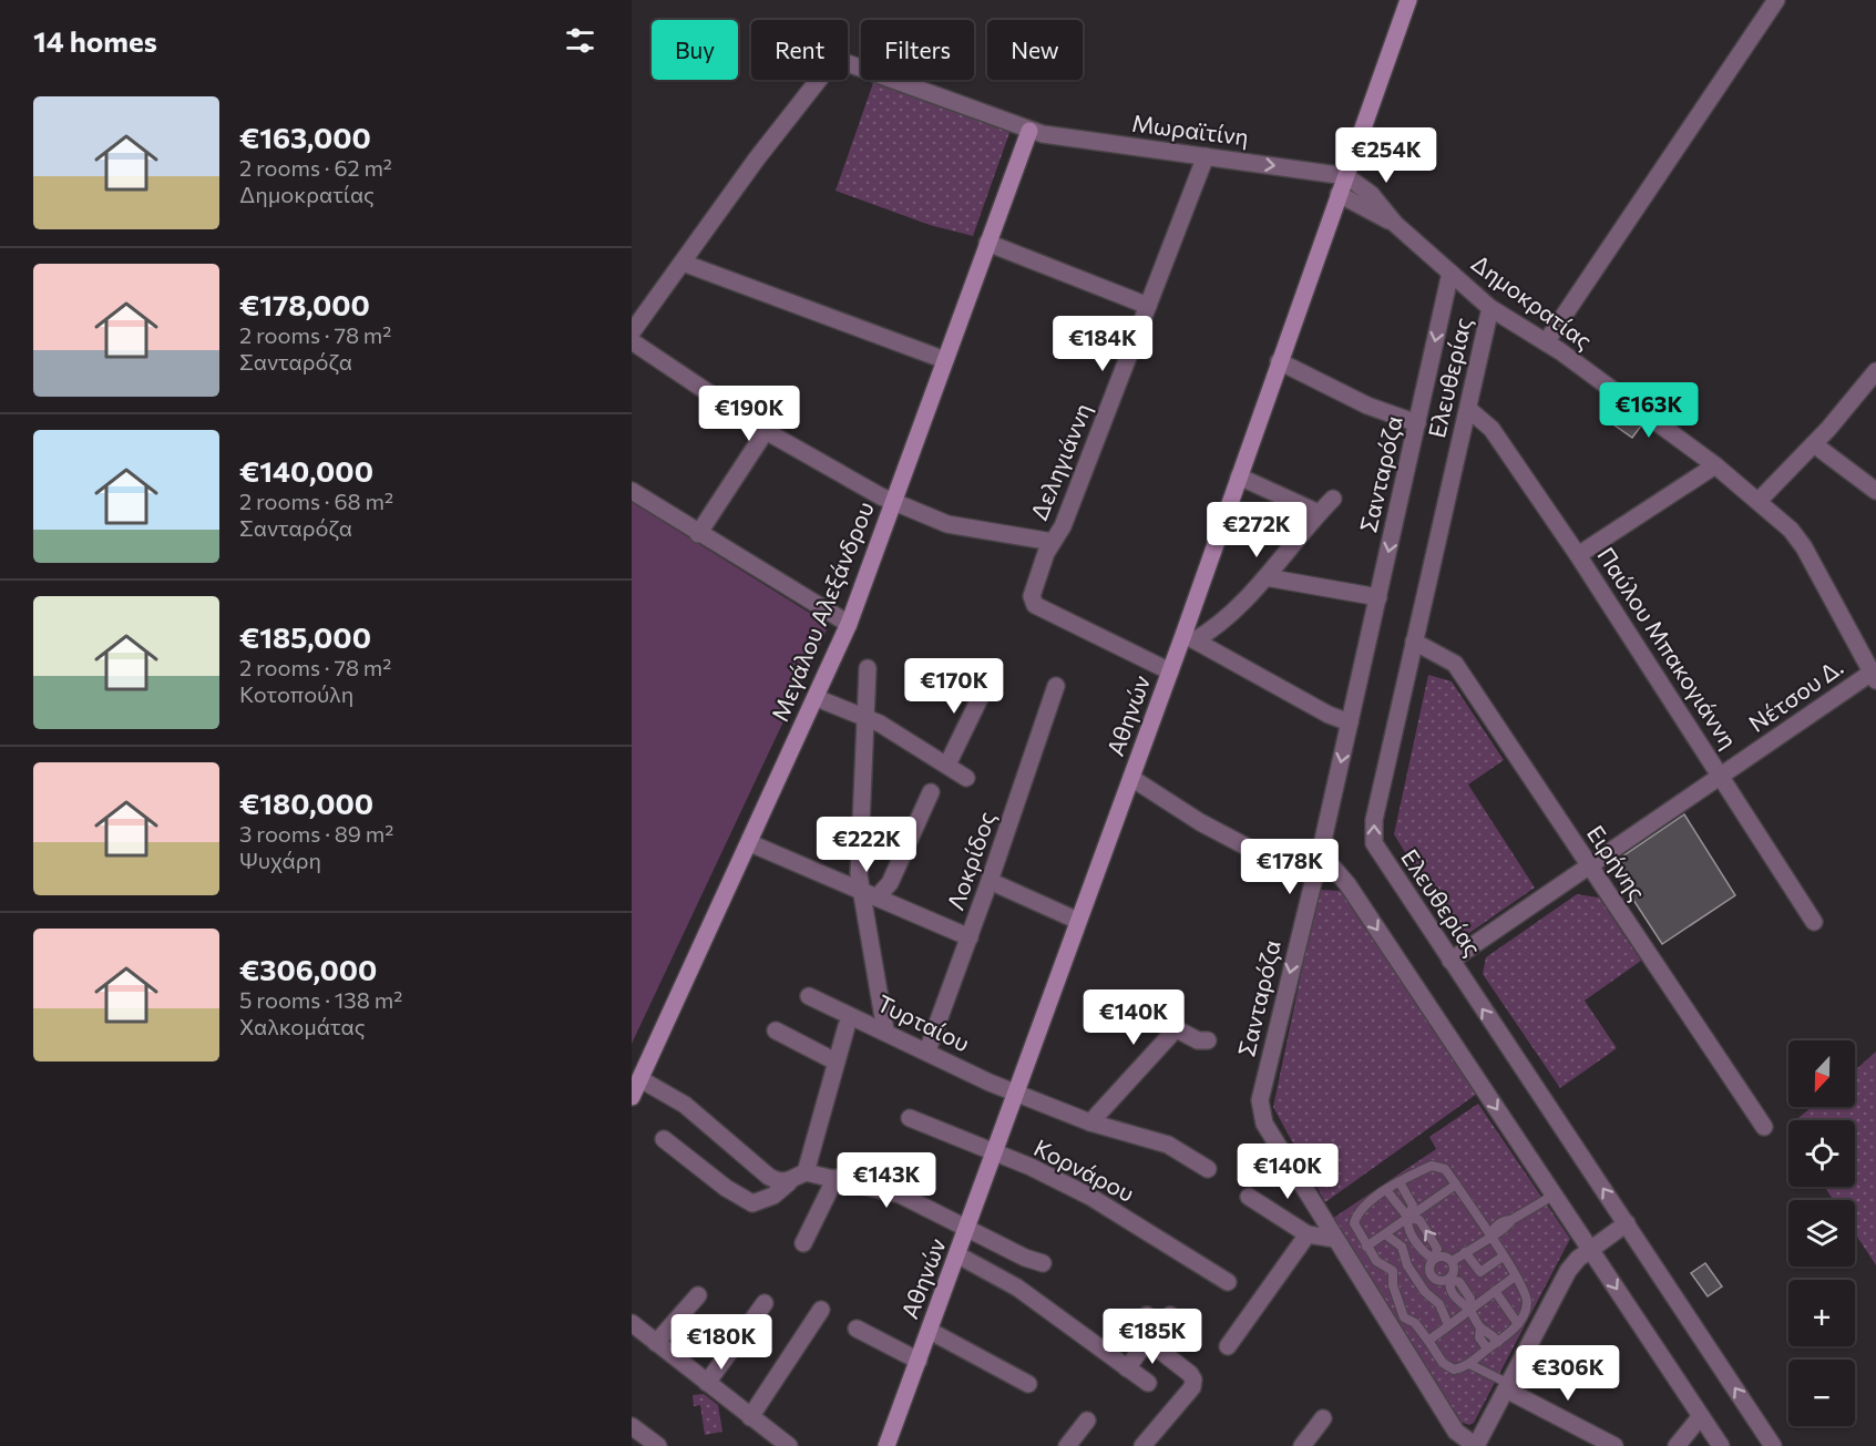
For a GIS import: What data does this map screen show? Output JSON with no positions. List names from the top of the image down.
{
  "streets": {
    "main road": ["Μεγάλου Αλεξάνδρου", "Αθηνών"],
    "street": [
      "Μωραϊτίνη",
      "Δημοκρατίας",
      "Ελευθερίας",
      "Δεληγιάννη",
      "Σανταρόζα",
      "Παύλου Μπακογιάννη",
      "Νέτσου Δ.",
      "Λοκρίδος",
      "Ειρήνης",
      "Τυρταίου",
      "Κορνάρου"
    ]
  },
  "crossings": [
    ["Μωραϊτίνη", "Δημοκρατίας"],
    ["Μωραϊτίνη", "Δεληγιάννη"],
    ["Μωραϊτίνη", "Μεγάλου Αλεξάνδρου"],
    ["Μωραϊτίνη", "Αθηνών"],
    ["Δημοκρατίας", "Ελευθερίας"],
    ["Δημοκρατίας", "Σανταρόζα"],
    ["Δημοκρατίας", "Νέτσου Δ."],
    ["Δημοκρατίας", "Αθηνών"],
    ["Ελευθερίας", "Παύλου Μπακογιάννη"],
    ["Ελευθερίας", "Νέτσου Δ."],
    ["Ελευθερίας", "Ειρήνης"],
    ["Δεληγιάννη", "Αθηνών"],
    ["Παύλου Μπακογιάννη", "Νέτσου Δ."],
    ["Νέτσου Δ.", "Ειρήνης"],
    ["Αθηνών", "Τυρταίου"],
    ["Αθηνών", "Κορνάρου"],
    ["Λοκρίδος", "Τυρταίου"]
  ],
  "one_way": ["Σανταρόζα"],
  "north": "bottom",
  "page": {
    "heading": "14 homes",
    "chip": [
      "Buy",
      "Rent",
      "Filters",
      "New"
    ],
    "list": [
      {
        "name": "€163,000",
        "note": "2 rooms · 62 m² · Δημοκρατίας"
      },
      {
        "name": "€178,000",
        "note": "2 rooms · 78 m² · Σανταρόζα"
      },
      {
        "name": "€140,000",
        "note": "2 rooms · 68 m² · Σανταρόζα"
      },
      {
        "name": "€185,000",
        "note": "2 rooms · 78 m² · Κοτοπούλη"
      },
      {
        "name": "€180,000",
        "note": "3 rooms · 89 m² · Ψυχάρη"
      },
      {
        "name": "€306,000",
        "note": "5 rooms · 138 m² · Χαλκομάτας"
      }
    ],
    "price": [
      "€254K",
      "€184K",
      "€163K",
      "€190K",
      "€272K",
      "€170K",
      "€222K",
      "€178K",
      "€140K",
      "€140K",
      "€143K",
      "€185K",
      "€180K",
      "€306K"
    ],
    "map_buttons": ["+", "−"]
  }
}
